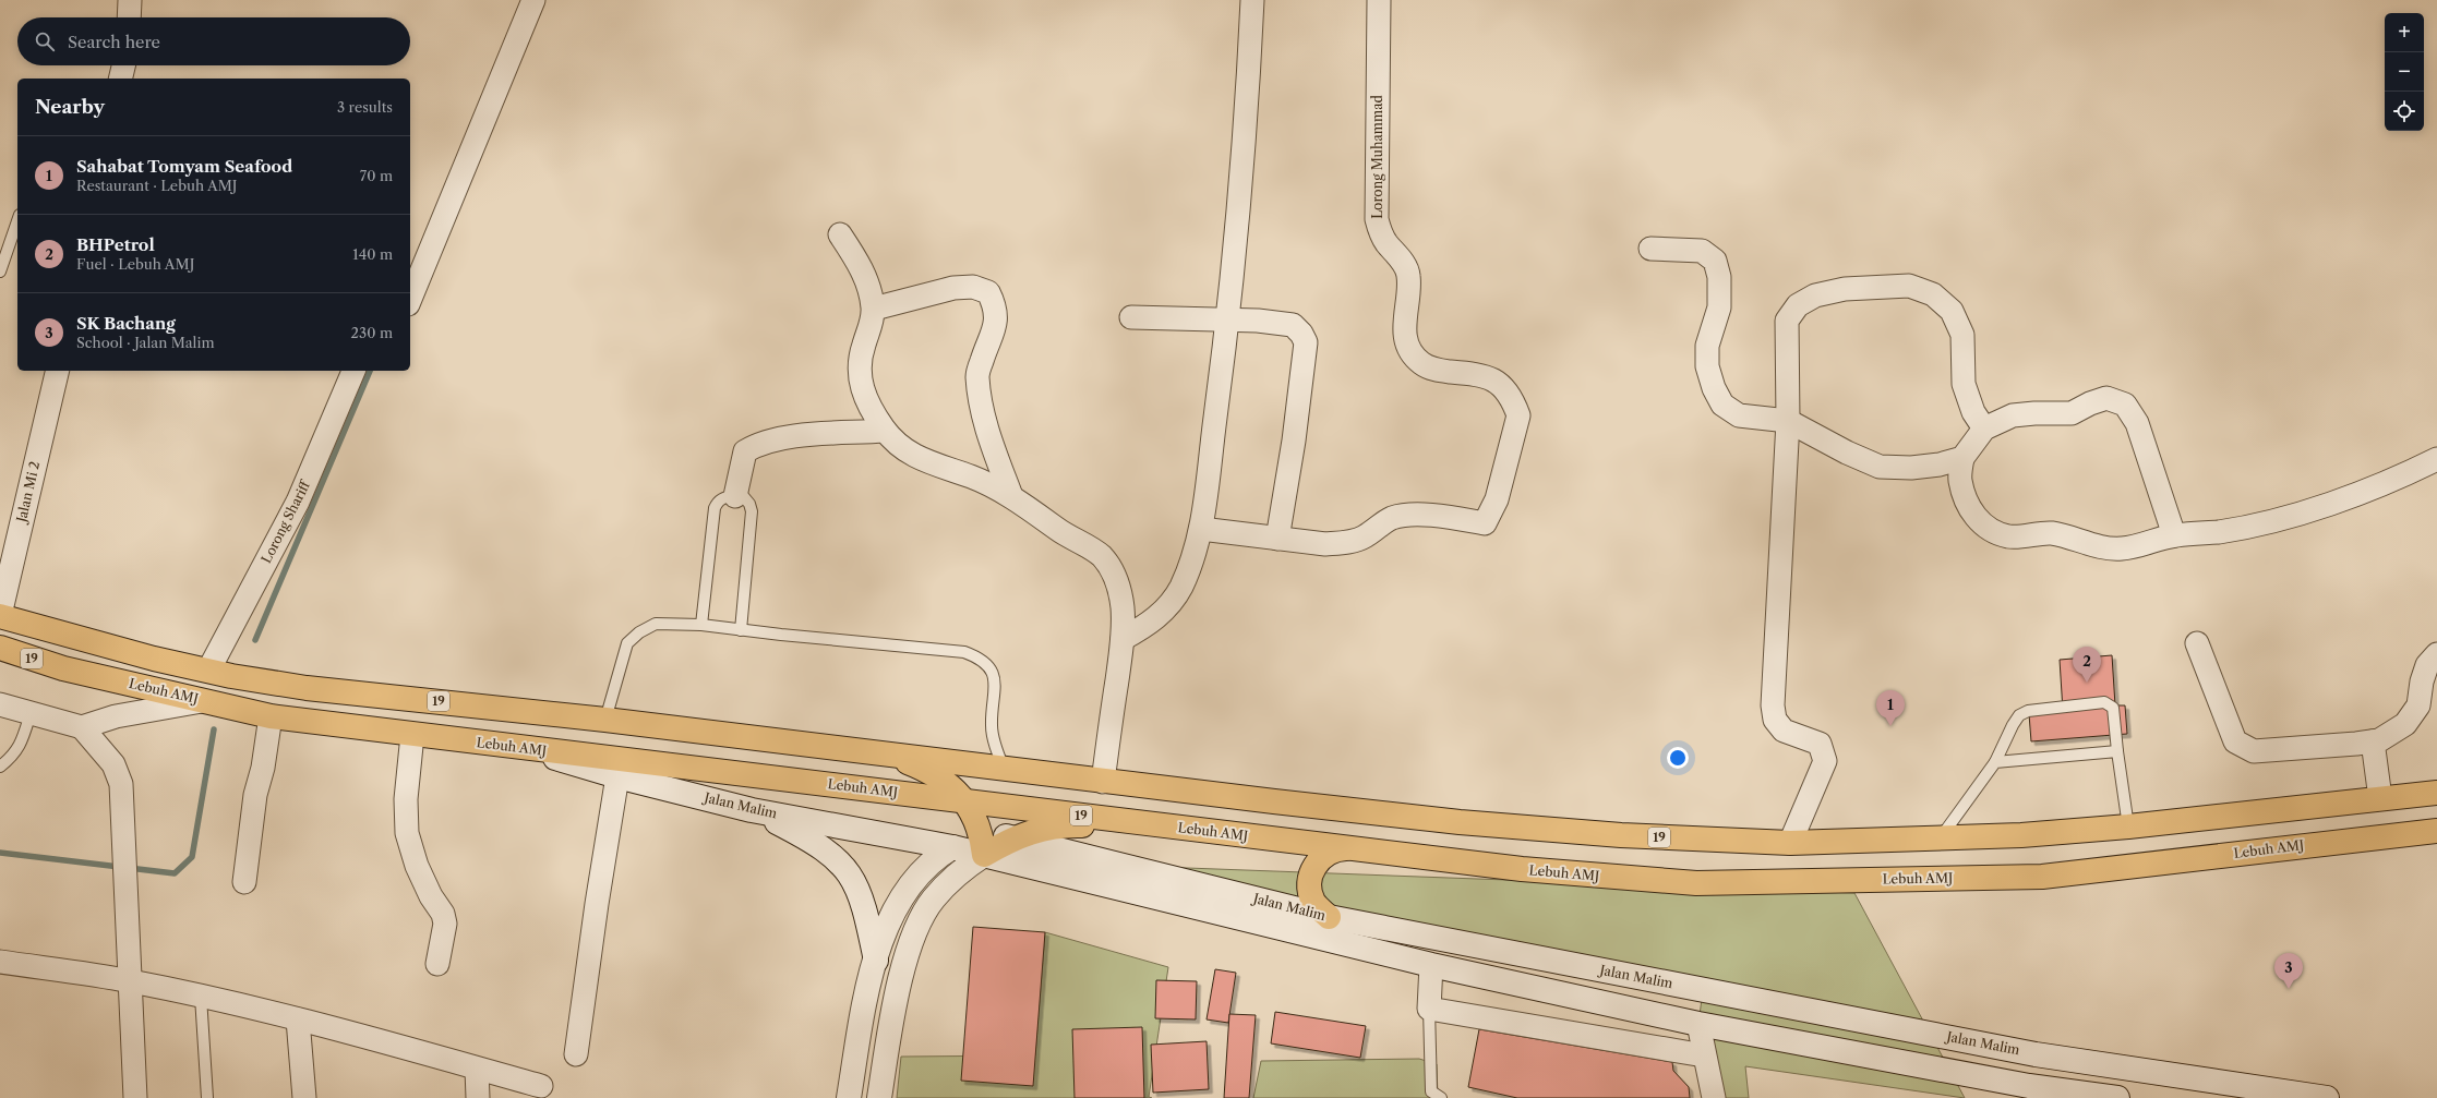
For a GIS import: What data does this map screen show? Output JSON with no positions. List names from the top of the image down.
{
  "streets": {
    "highway": ["19", "Lebuh AMJ"],
    "main road": ["Jalan Malim"],
    "street": ["Lorong Muhammad", "Jalan Mi 2", "Lorong Shariff"]
  },
  "crossings": [
    ["Jalan Mi 2", "19"],
    ["Lorong Shariff", "19"],
    ["Lebuh AMJ", "Jalan Malim"]
  ],
  "page": {
    "map_buttons": ["+", "−"],
    "search": "Search here",
    "heading": ["Nearby", "3 results"],
    "list": [
      {
        "mark": "1",
        "name": "Sahabat Tomyam Seafood",
        "note": "Restaurant · Lebuh AMJ",
        "value": "70 m"
      },
      {
        "mark": "2",
        "name": "BHPetrol",
        "note": "Fuel · Lebuh AMJ",
        "value": "140 m"
      },
      {
        "mark": "3",
        "name": "SK Bachang",
        "note": "School · Jalan Malim",
        "value": "230 m"
      }
    ],
    "pins": ["2", "1", "3"]
  }
}
